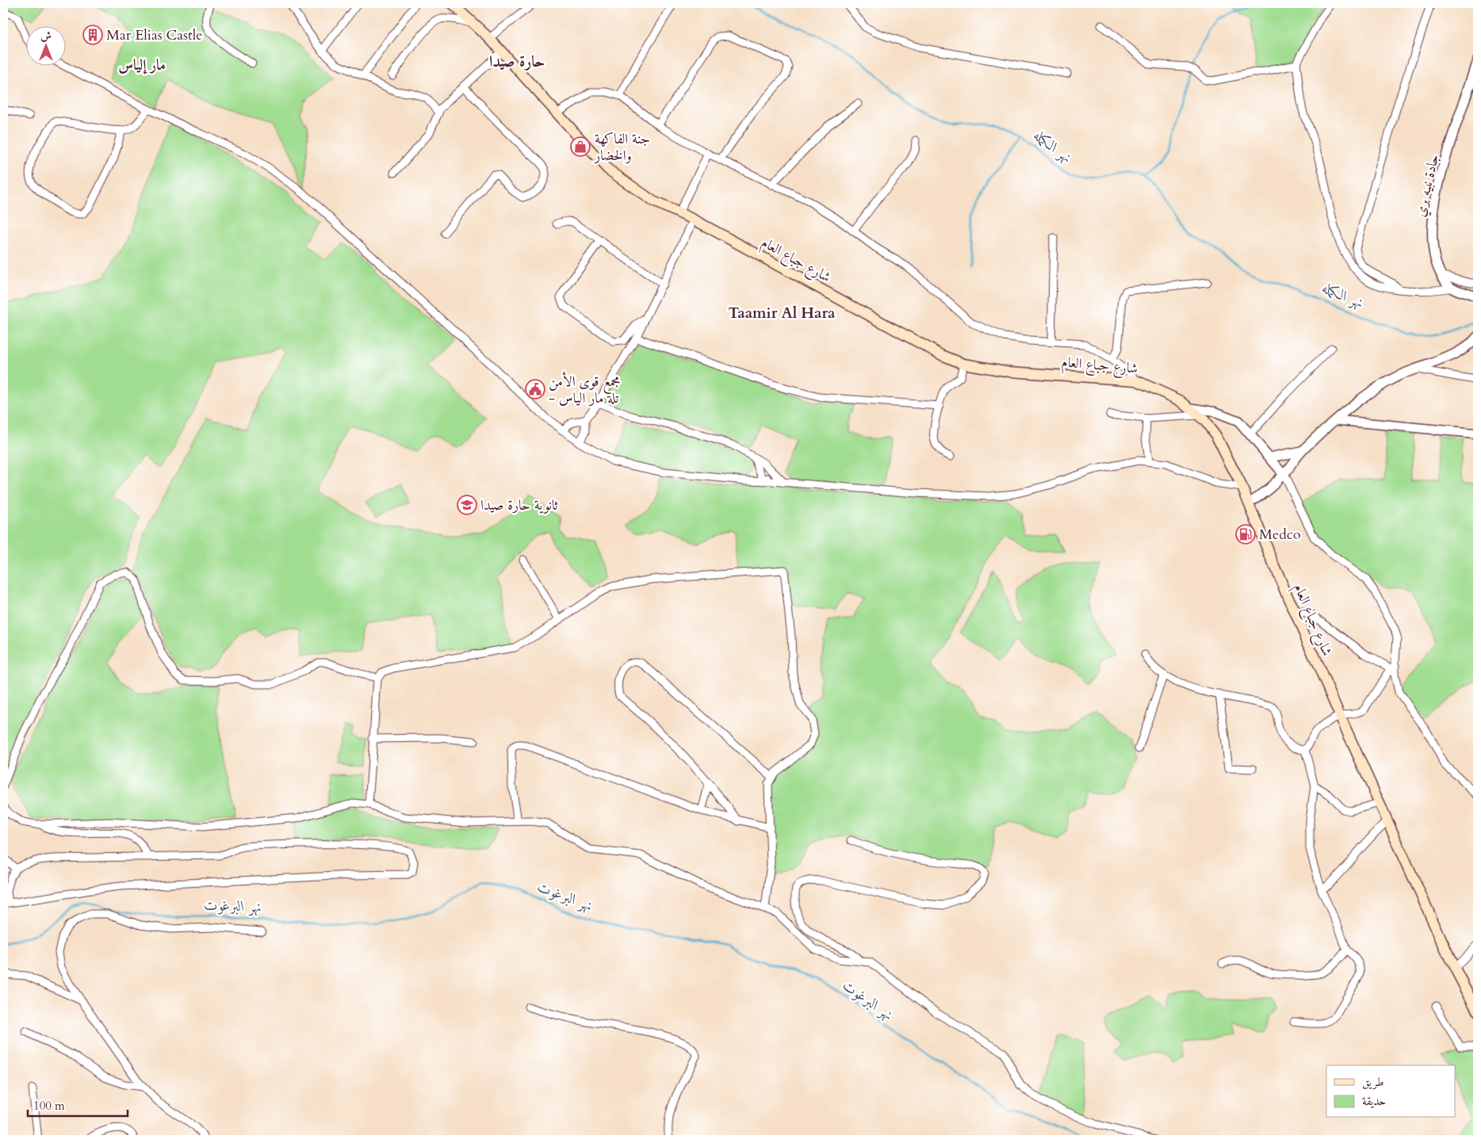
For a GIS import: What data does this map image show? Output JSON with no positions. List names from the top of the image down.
{
  "streets": {
    "main road": ["شارع جباع العام"],
    "street": ["جادة نبيه بري"]
  },
  "districts": ["حارة صيدا", "مار إلياس", "Taamir Al Hara"],
  "water": ["نهر الكمله", "نهر البرغوت"],
  "places": {
    "building": ["Mar Elias Castle"],
    "shop": ["جنة الفاكهة والخضار"],
    "public building": ["مجمع قوى الأمن - تلة مار الياس"],
    "school or university": ["ثانوية حارة صيدا"],
    "fuel station": ["Medco"]
  },
  "legend": ["طريق", "حديقة"],
  "scale_bar": "100 m",
  "north": "top"
}
